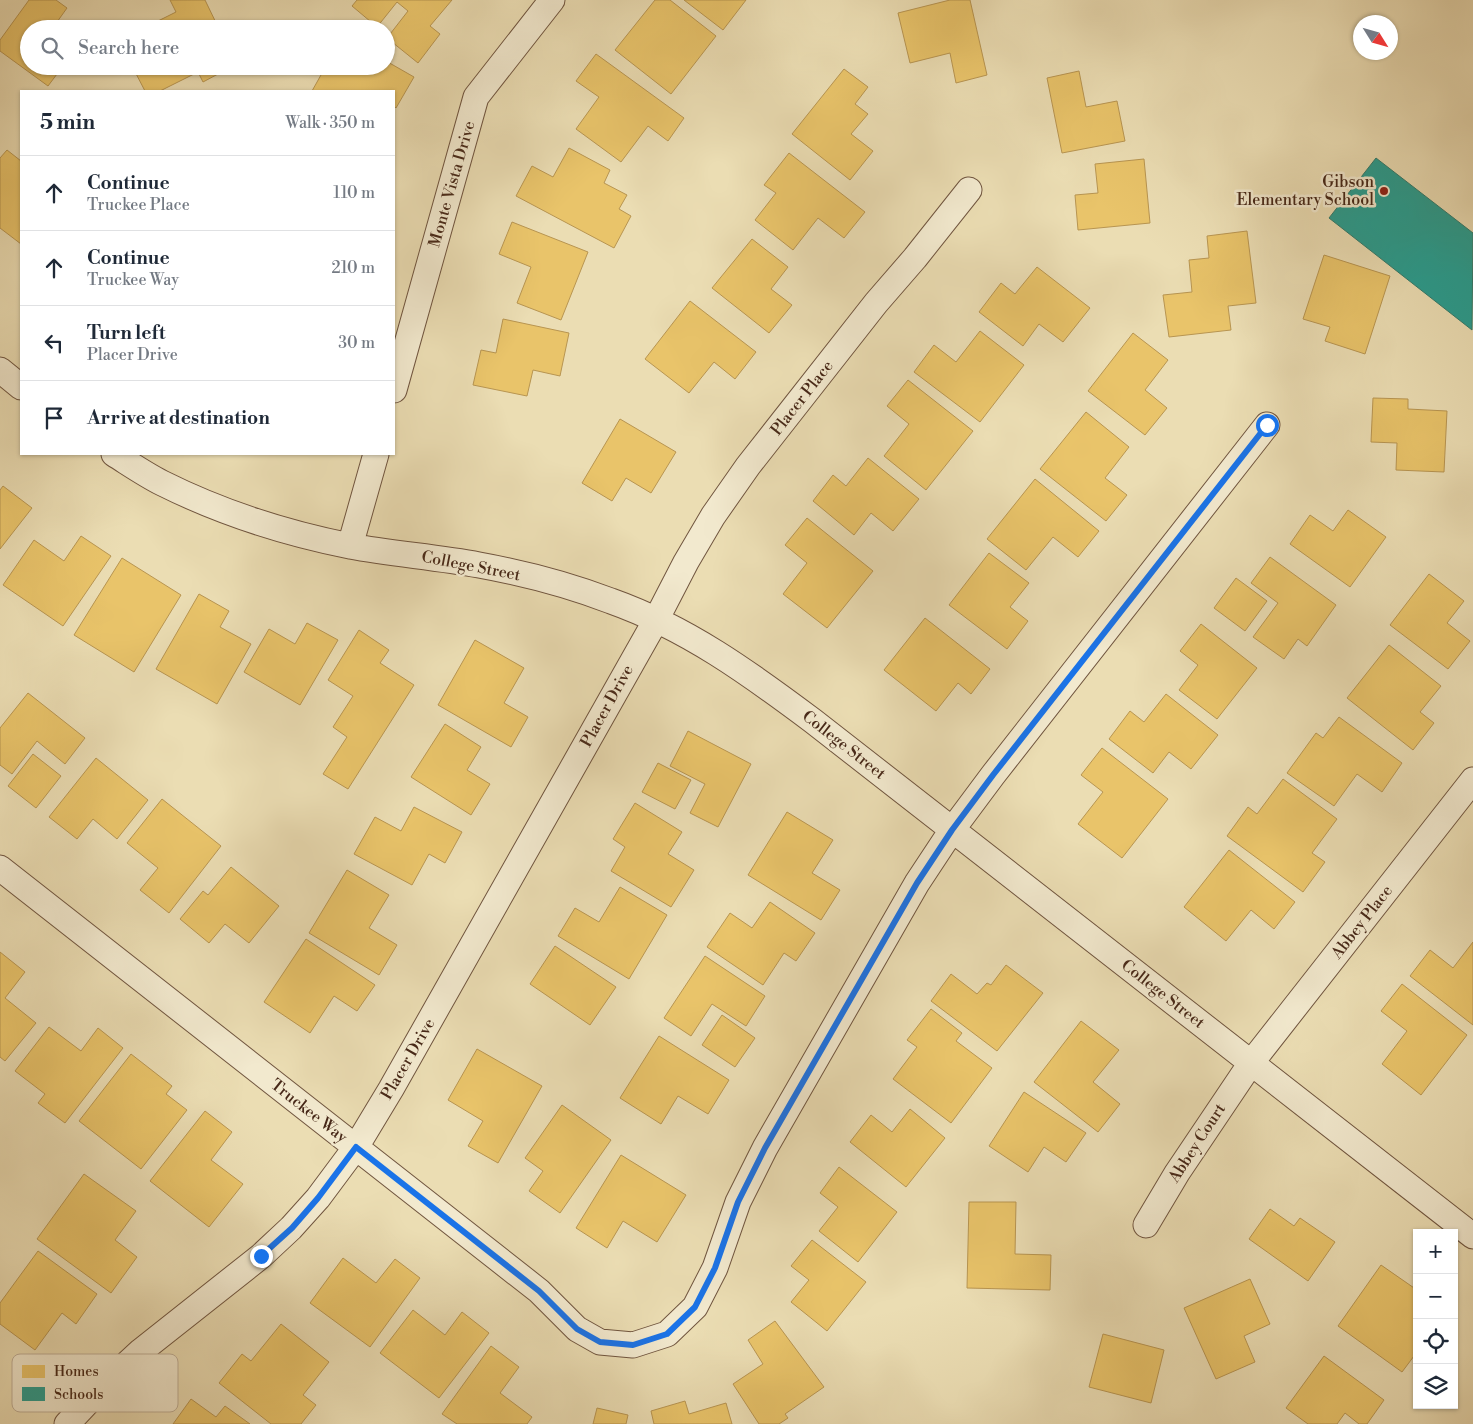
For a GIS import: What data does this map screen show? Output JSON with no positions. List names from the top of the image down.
{
  "streets": {
    "street": [
      "Monte Vista Drive",
      "Placer Place",
      "College Street",
      "Placer Drive",
      "Abbey Place",
      "Truckee Way",
      "Abbey Court"
    ]
  },
  "crossings": [
    ["Placer Place", "College Street"],
    ["Placer Place", "Placer Drive"],
    ["College Street", "Placer Drive"],
    ["College Street", "Abbey Place"],
    ["College Street", "Truckee Way"],
    ["College Street", "Abbey Court"],
    ["Placer Drive", "Truckee Way"],
    ["Abbey Place", "Abbey Court"]
  ],
  "places": ["Gibson Elementary School"],
  "legend": ["Homes", "Schools"],
  "north": "bottom right",
  "page": {
    "search": "Search here",
    "heading": ["5 min", "Walk · 350 m"],
    "list": [
      ["Continue", "Truckee Place", "110 m"],
      ["Continue", "Truckee Way", "210 m"],
      ["Turn left", "Placer Drive", "30 m"],
      "Arrive at destination"
    ],
    "map_buttons": ["+", "−"]
  }
}
